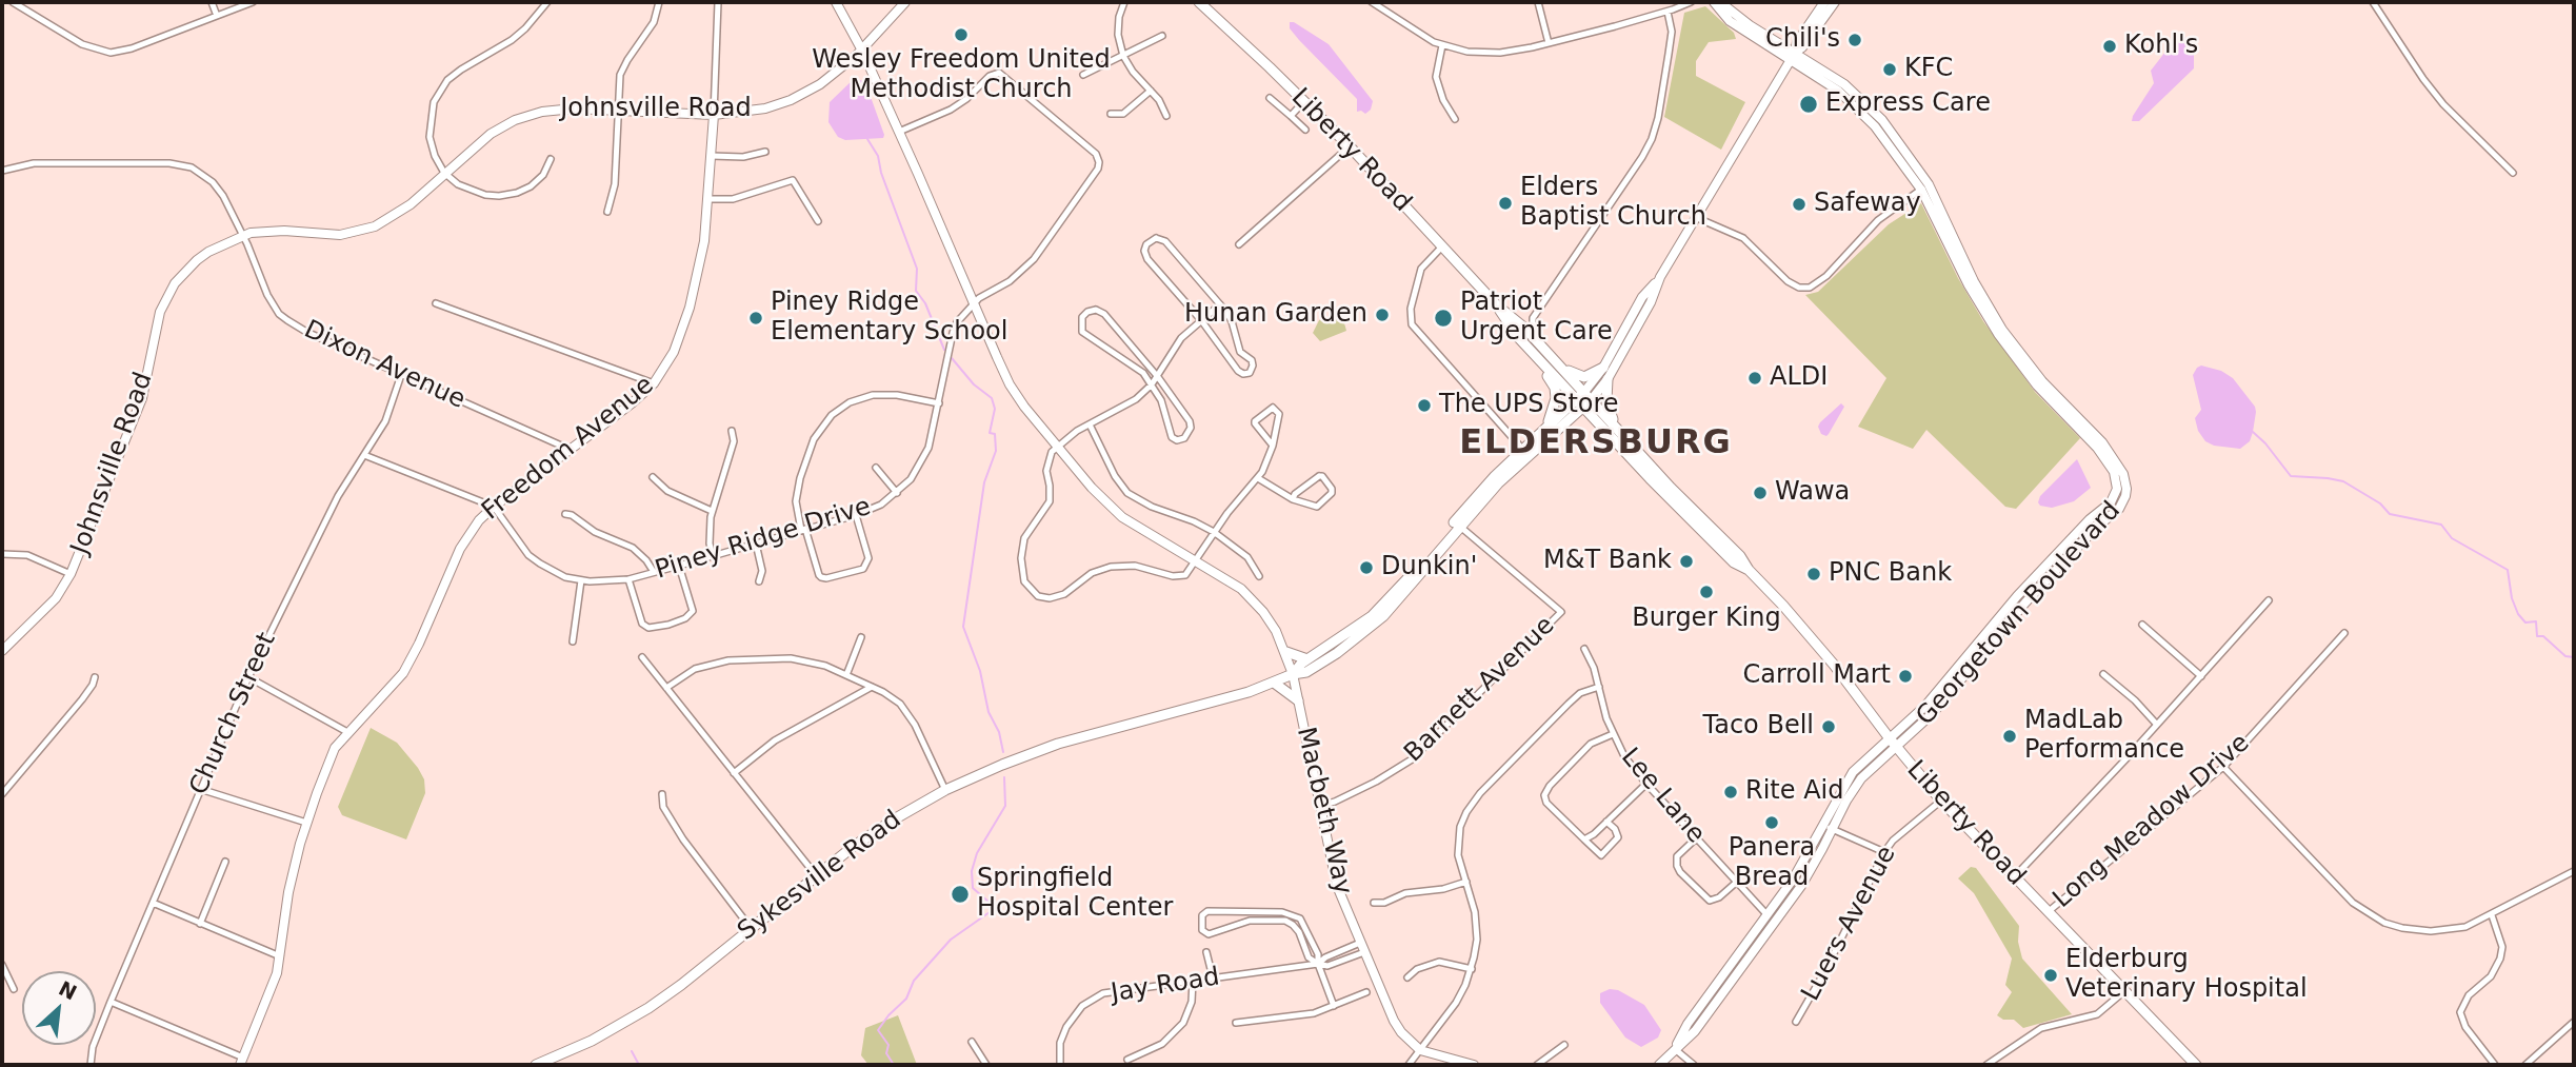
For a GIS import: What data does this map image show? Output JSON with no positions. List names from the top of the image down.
{
  "streets": {
    "main road": ["Liberty Road", "Sykesville Road"],
    "street": [
      "Johnsville Road",
      "Dixon Avenue",
      "Freedom Avenue",
      "Piney Ridge Drive",
      "Georgetown Boulevard",
      "Barnett Avenue",
      "Church Street",
      "Lee Lane",
      "Macbeth Way",
      "Long Meadow Drive",
      "Luers Avenue",
      "Jay Road"
    ]
  },
  "crossings": [
    ["Johnsville Road", "Dixon Avenue"],
    ["Johnsville Road", "Freedom Avenue"],
    ["Johnsville Road", "Macbeth Way"],
    ["Liberty Road", "Georgetown Boulevard"],
    ["Liberty Road", "Long Meadow Drive"],
    ["Liberty Road", "Sykesville Road"],
    ["Liberty Road", "Luers Avenue"],
    ["Dixon Avenue", "Freedom Avenue"],
    ["Dixon Avenue", "Church Street"],
    ["Freedom Avenue", "Piney Ridge Drive"],
    ["Piney Ridge Drive", "Macbeth Way"],
    ["Georgetown Boulevard", "Lee Lane"],
    ["Barnett Avenue", "Macbeth Way"],
    ["Barnett Avenue", "Sykesville Road"],
    ["Macbeth Way", "Sykesville Road"],
    ["Macbeth Way", "Jay Road"]
  ],
  "districts": ["ELDERSBURG"],
  "places": [
    "Wesley Freedom United Methodist Church",
    "Chili's",
    "Kohl's",
    "KFC",
    "Express Care",
    "Elders Baptist Church",
    "Safeway",
    "Hunan Garden",
    "Piney Ridge Elementary School",
    "Patriot Urgent Care",
    "ALDI",
    "The UPS Store",
    "Wawa",
    "M&T Bank",
    "Dunkin'",
    "PNC Bank",
    "Burger King",
    "Carroll Mart",
    "Taco Bell",
    "MadLab Performance",
    "Rite Aid",
    "Panera Bread",
    "Springfield Hospital Center",
    "Elderburg Veterinary Hospital"
  ],
  "north": "top right"
}
